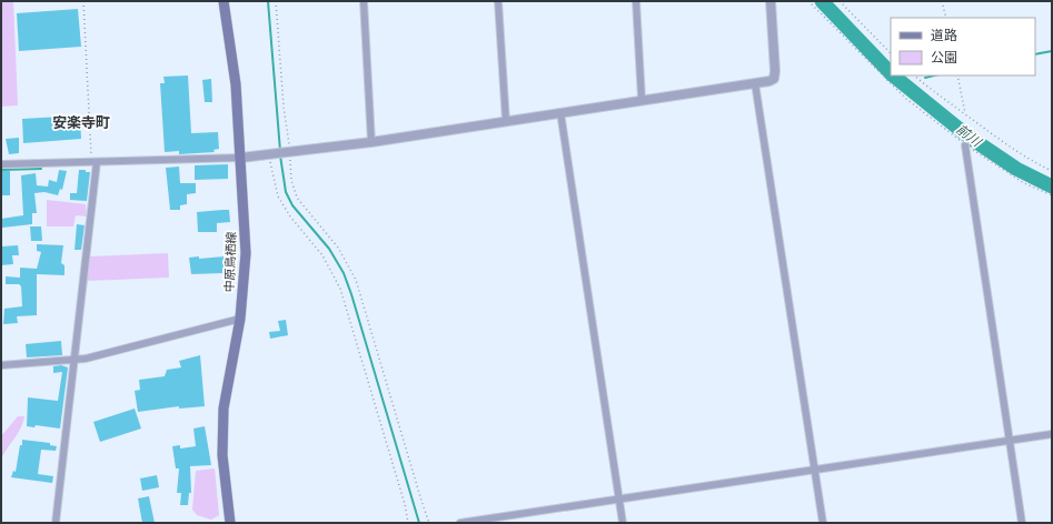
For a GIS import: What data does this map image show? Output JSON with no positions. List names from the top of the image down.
{
  "streets": {
    "main road": ["中原鳥栖線"]
  },
  "districts": ["安楽寺町"],
  "water": ["前川"],
  "legend": ["道路", "公園"]
}
